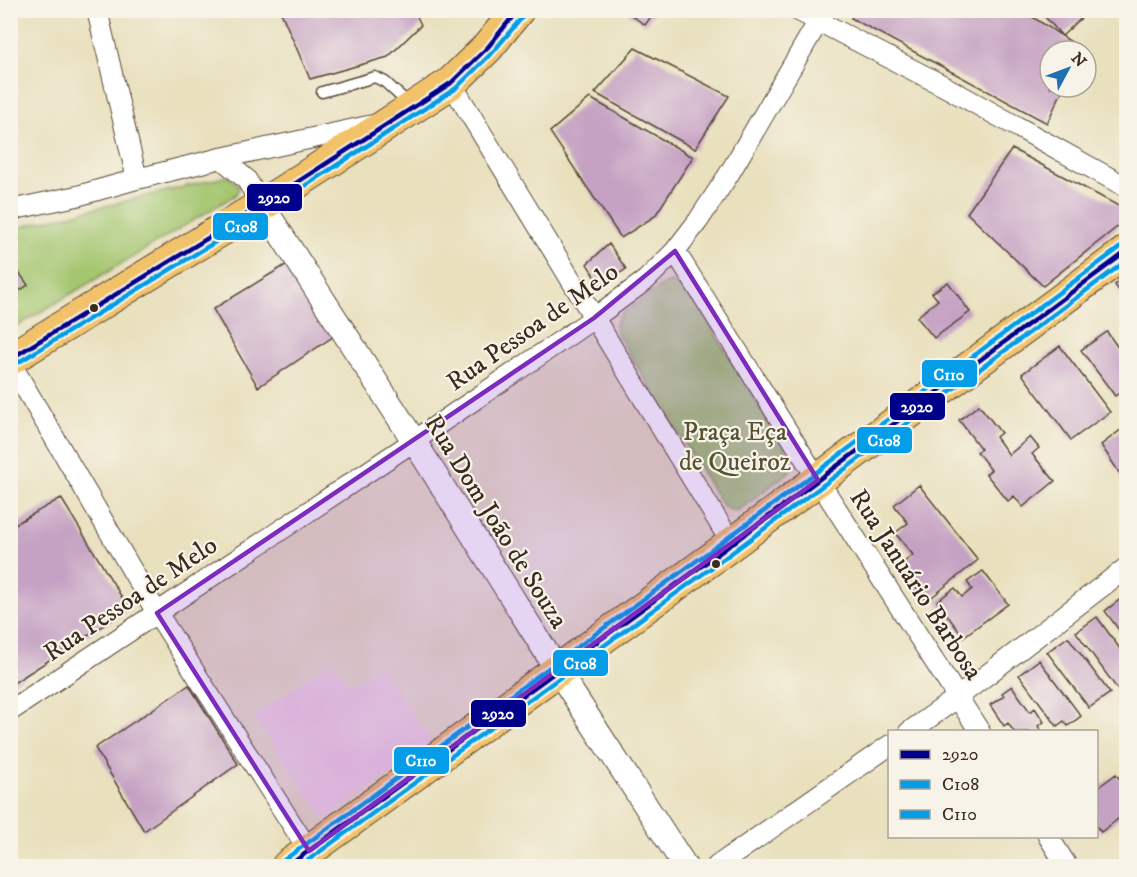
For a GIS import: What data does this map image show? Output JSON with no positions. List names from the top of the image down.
{
  "streets": {
    "street": ["Rua Pessoa de Melo", "Rua Dom João de Souza", "Rua Januário Barbosa"]
  },
  "crossings": [
    ["Rua Pessoa de Melo", "Rua Dom João de Souza"],
    ["Rua Pessoa de Melo", "Rua Januário Barbosa"]
  ],
  "parks": ["Praça Eça de Queiroz"],
  "lines": ["transit line 2920", "transit line C108", "transit line C110"],
  "legend": ["2920", "C108", "C110"],
  "north": "top right"
}
